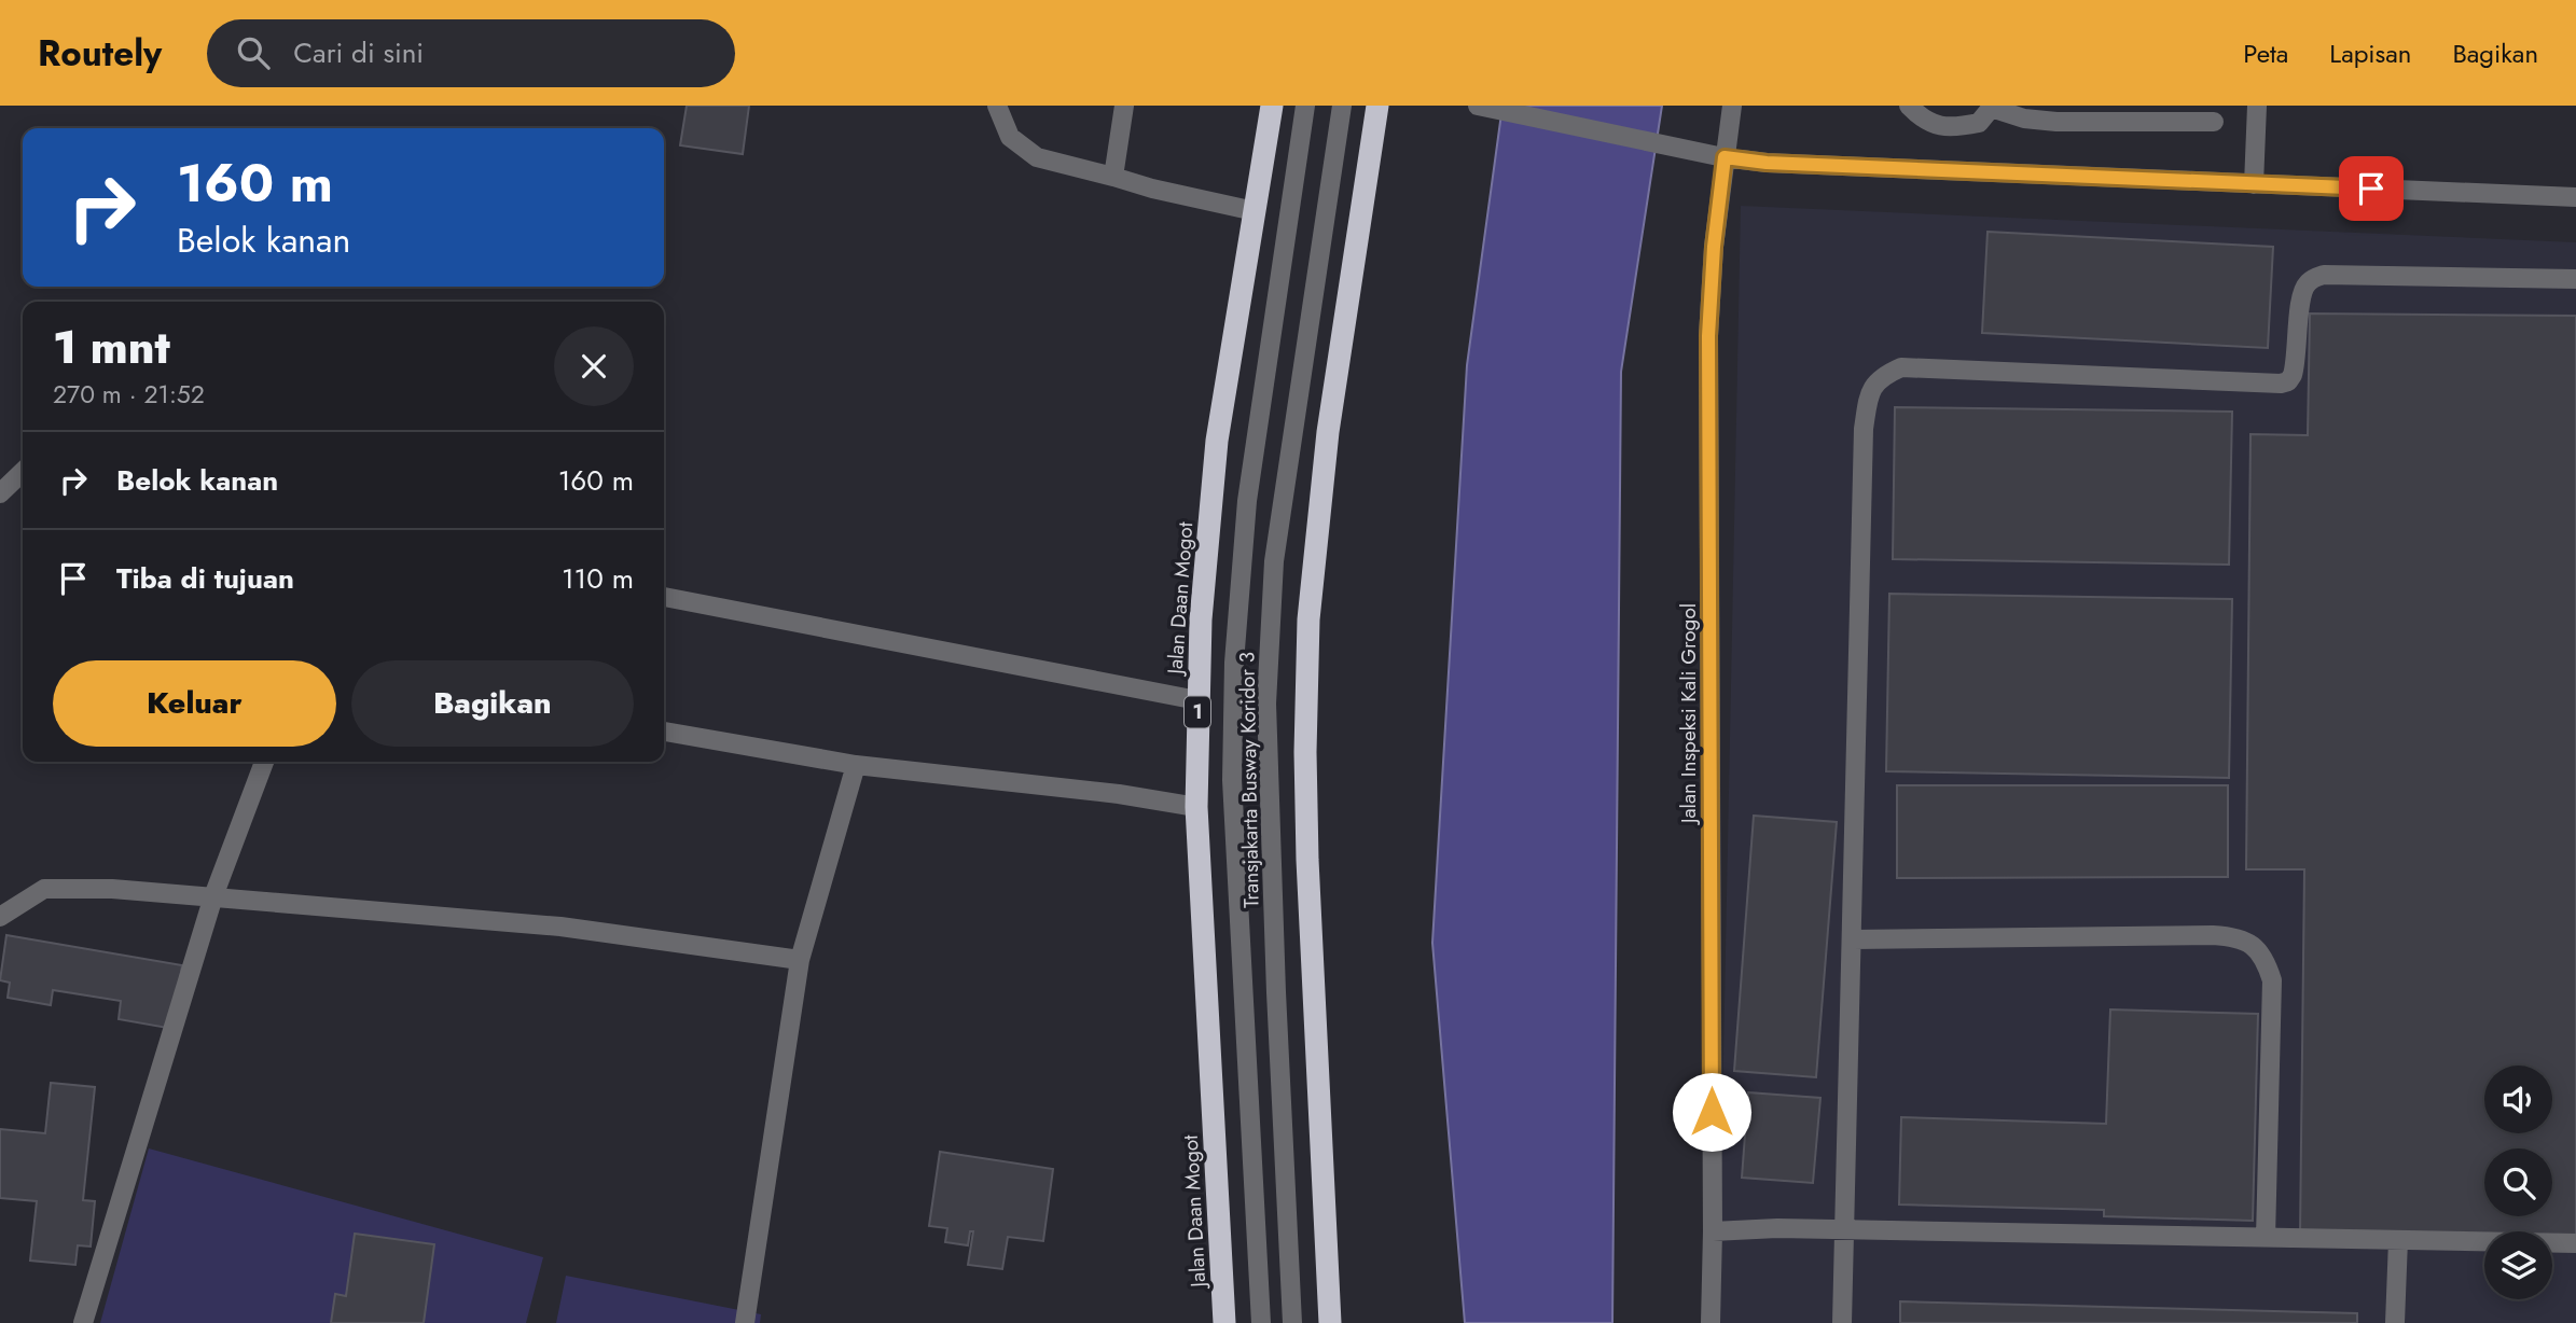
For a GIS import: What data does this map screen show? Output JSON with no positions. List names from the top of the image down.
{
  "streets": {
    "highway": ["Jalan Daan Mogot", "1"],
    "street": ["Jalan Inspeksi Kali Grogol", "Transjakarta Busway Koridor 3"]
  },
  "page": {
    "header": "Routely",
    "search": "Cari di sini",
    "nav": ["Peta", "Lapisan", "Bagikan"],
    "turn": ["160 m", "Belok kanan"],
    "heading": ["1 mnt", "270 m · 21:52"],
    "list": [
      {
        "name": "Belok kanan",
        "value": "160 m"
      },
      {
        "name": "Tiba di tujuan",
        "value": "110 m"
      }
    ],
    "buttons": ["Keluar", "Bagikan"]
  }
}
